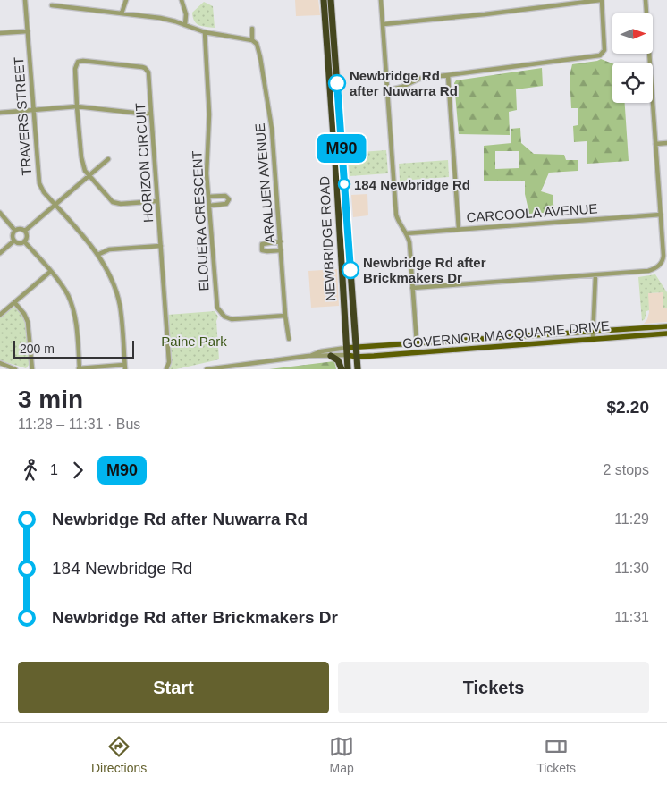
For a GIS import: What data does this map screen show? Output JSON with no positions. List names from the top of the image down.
{
  "streets": {
    "highway": ["NEWBRIDGE ROAD"],
    "main road": ["GOVERNOR MACQUARIE DRIVE"],
    "street": [
      "TRAVERS STREET",
      "HORIZON CIRCUIT",
      "ARALUEN AVENUE",
      "CARCOOLA AVENUE",
      "ELOUERA CRESCENT"
    ]
  },
  "crossings": [
    ["ARALUEN AVENUE", "ELOUERA CRESCENT"],
    ["NEWBRIDGE ROAD", "GOVERNOR MACQUARIE DRIVE"]
  ],
  "parks": ["Paine Park"],
  "places": ["Newbridge Rd after Nuwarra Rd", "184 Newbridge Rd", "Newbridge Rd after Brickmakers Dr"],
  "lines": ["bus line M90"],
  "scale_bar": "200 m",
  "north": "right",
  "page": {
    "on_map": "M90",
    "scale": "200 m",
    "heading": ["3 min", "11:28 – 11:31 · Bus", "$2.20"],
    "legs": ["1", "M90", "2 stops"],
    "list": [
      {
        "name": "Newbridge Rd after Nuwarra Rd",
        "value": "11:29"
      },
      {
        "name": "184 Newbridge Rd",
        "value": "11:30"
      },
      {
        "name": "Newbridge Rd after Brickmakers Dr",
        "value": "11:31"
      }
    ],
    "buttons": ["Start", "Tickets"],
    "tabs": ["Directions", "Map", "Tickets"]
  }
}
